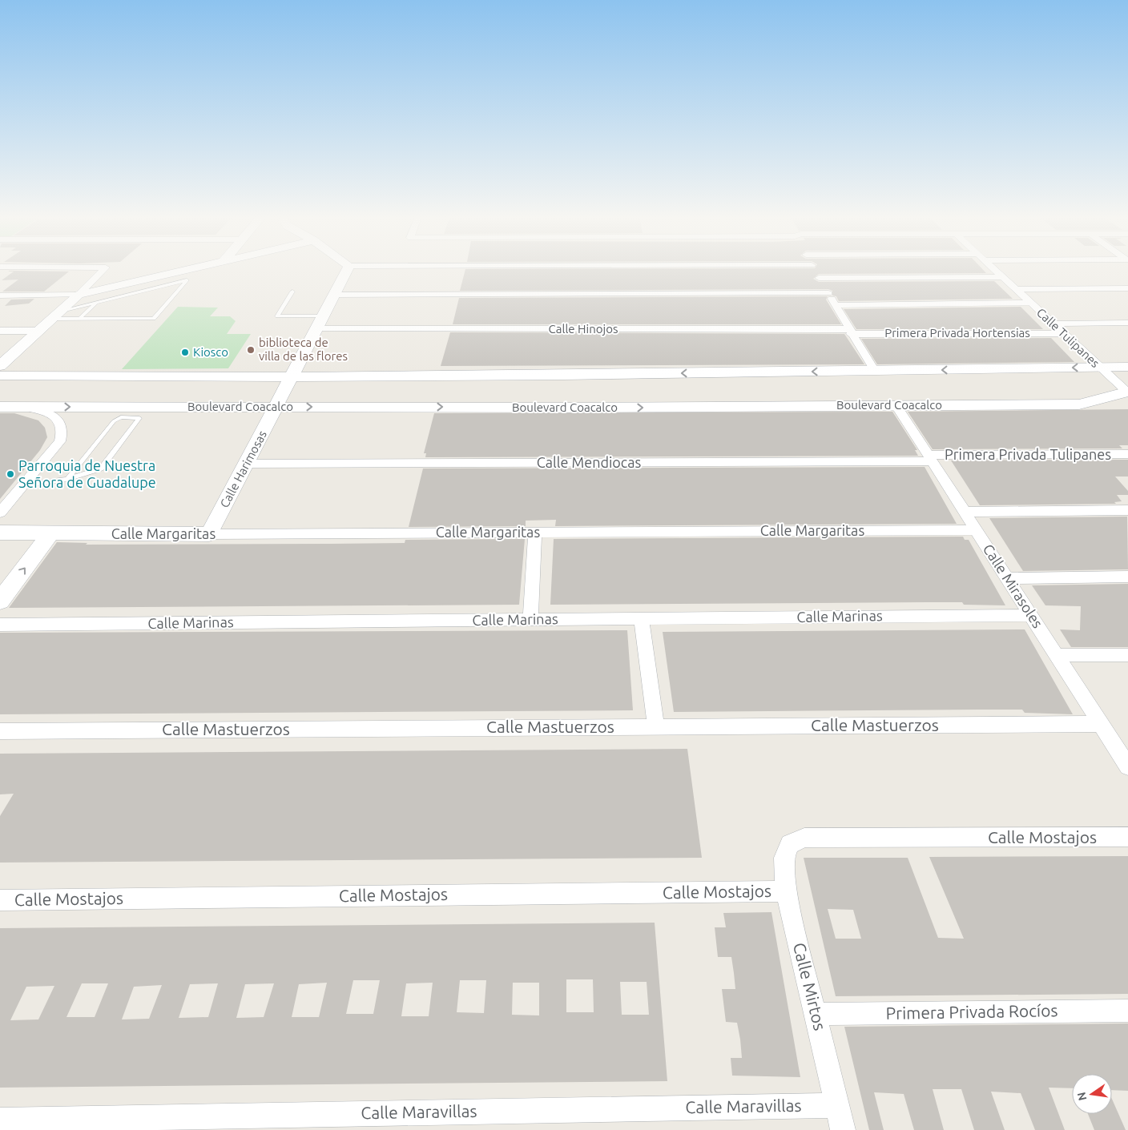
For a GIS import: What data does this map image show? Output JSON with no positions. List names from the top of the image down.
{
  "streets": {
    "main road": ["Boulevard Coacalco", "Calle Harimosas", "Calle Margaritas"],
    "street": [
      "Calle Hinojos",
      "Primera Privada Hortensias",
      "Calle Tulipanes",
      "Primera Privada Tulipanes",
      "Calle Mendiocas",
      "Calle Mirasoles",
      "Calle Marinas",
      "Calle Mastuerzos",
      "Calle Mostajos",
      "Calle Mirtos",
      "Primera Privada Rocíos",
      "Calle Maravillas"
    ]
  },
  "crossings": [
    ["Calle Hinojos", "Primera Privada Hortensias"],
    ["Calle Hinojos", "Calle Harimosas"],
    ["Primera Privada Hortensias", "Calle Tulipanes"],
    ["Calle Tulipanes", "Boulevard Coacalco"],
    ["Boulevard Coacalco", "Calle Harimosas"],
    ["Boulevard Coacalco", "Calle Mirasoles"],
    ["Primera Privada Tulipanes", "Calle Mendiocas"],
    ["Primera Privada Tulipanes", "Calle Mirasoles"],
    ["Calle Mendiocas", "Calle Harimosas"],
    ["Calle Mendiocas", "Calle Mirasoles"],
    ["Calle Harimosas", "Calle Margaritas"],
    ["Calle Margaritas", "Calle Mirasoles"],
    ["Calle Mirasoles", "Calle Marinas"],
    ["Calle Mirasoles", "Calle Mastuerzos"],
    ["Calle Mostajos", "Calle Mirtos"],
    ["Calle Mirtos", "Primera Privada Rocíos"],
    ["Calle Mirtos", "Calle Maravillas"]
  ],
  "places": ["biblioteca de villa de las flores", "Kiosco", "Parroquia de Nuestra Señora de Guadalupe"],
  "north": "left"
}
